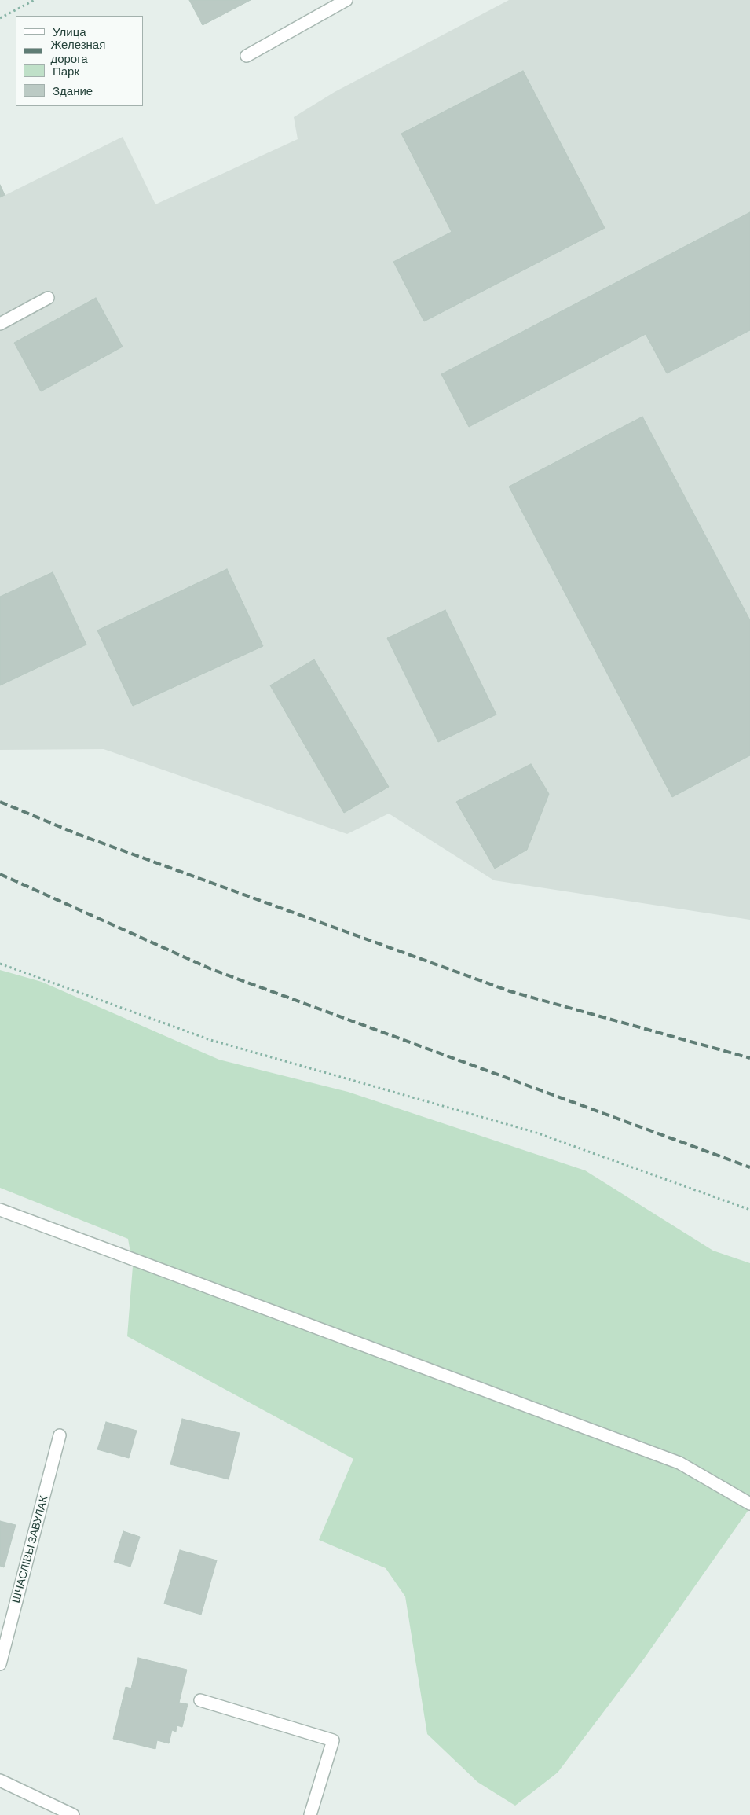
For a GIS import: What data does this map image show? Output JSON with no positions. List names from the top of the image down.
{
  "streets": {
    "street": ["ШЧАСЛІВЫ ЗАВУЛАК"]
  },
  "legend": [
    "Улица",
    "Железная дорога",
    "Парк",
    "Здание"
  ]
}
